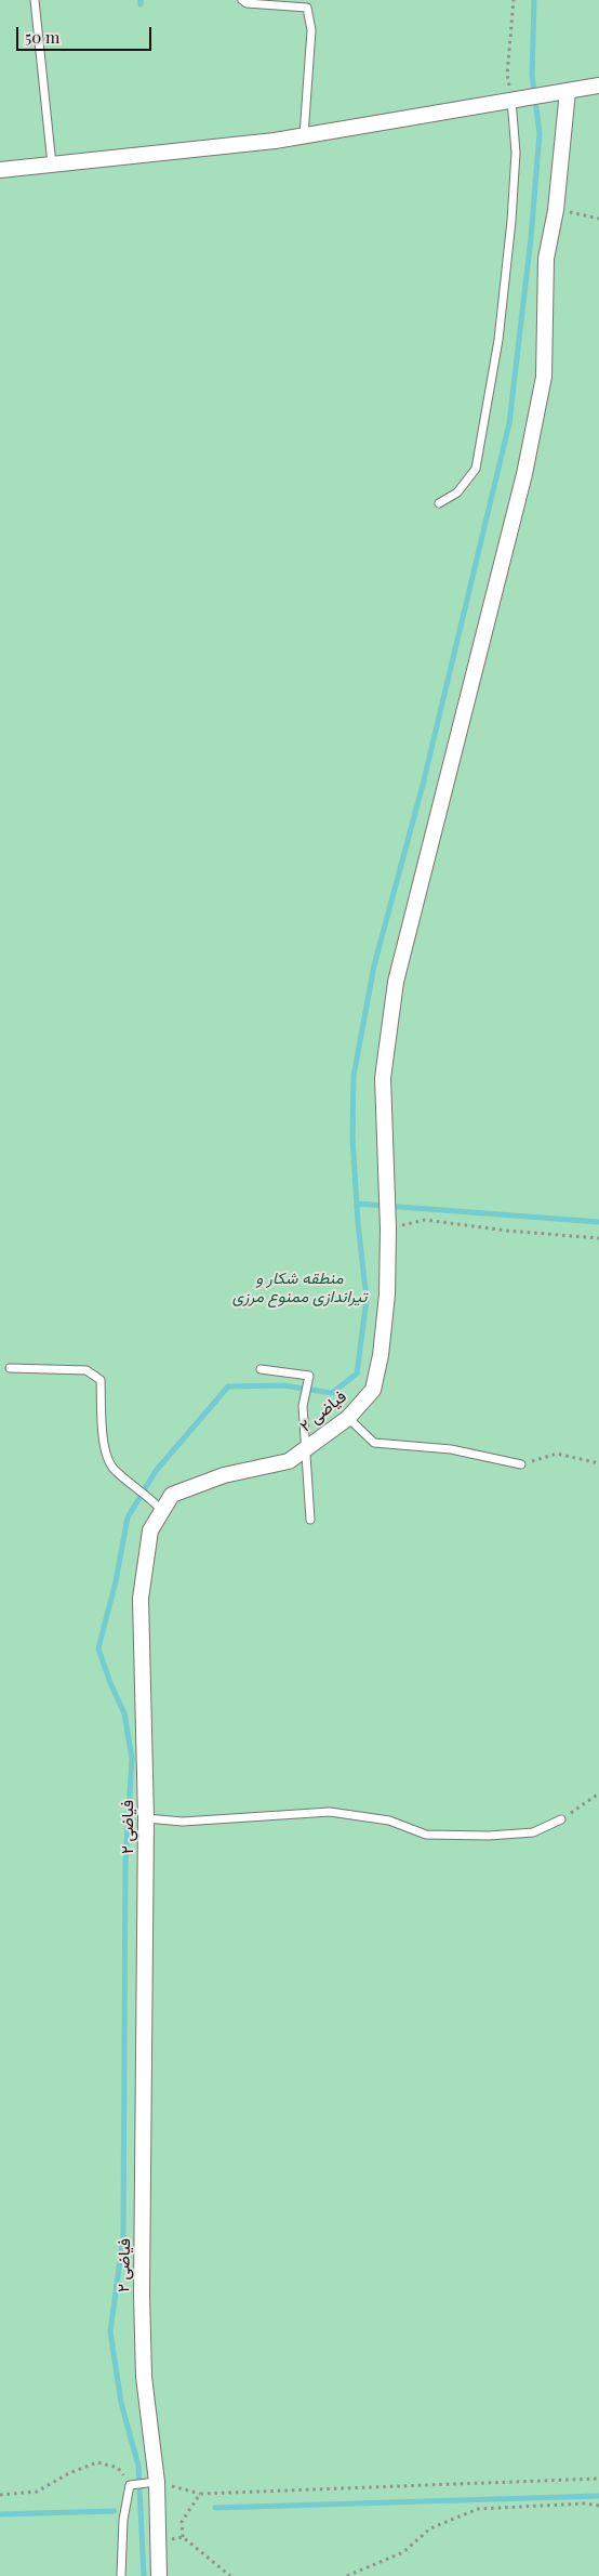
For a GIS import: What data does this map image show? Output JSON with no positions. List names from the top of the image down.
{
  "streets": {
    "street": ["فیاضی ۲"]
  },
  "parks": ["منطقه شکار و تیراندازی ممنوع مرزی"],
  "scale_bar": "50 m"
}
